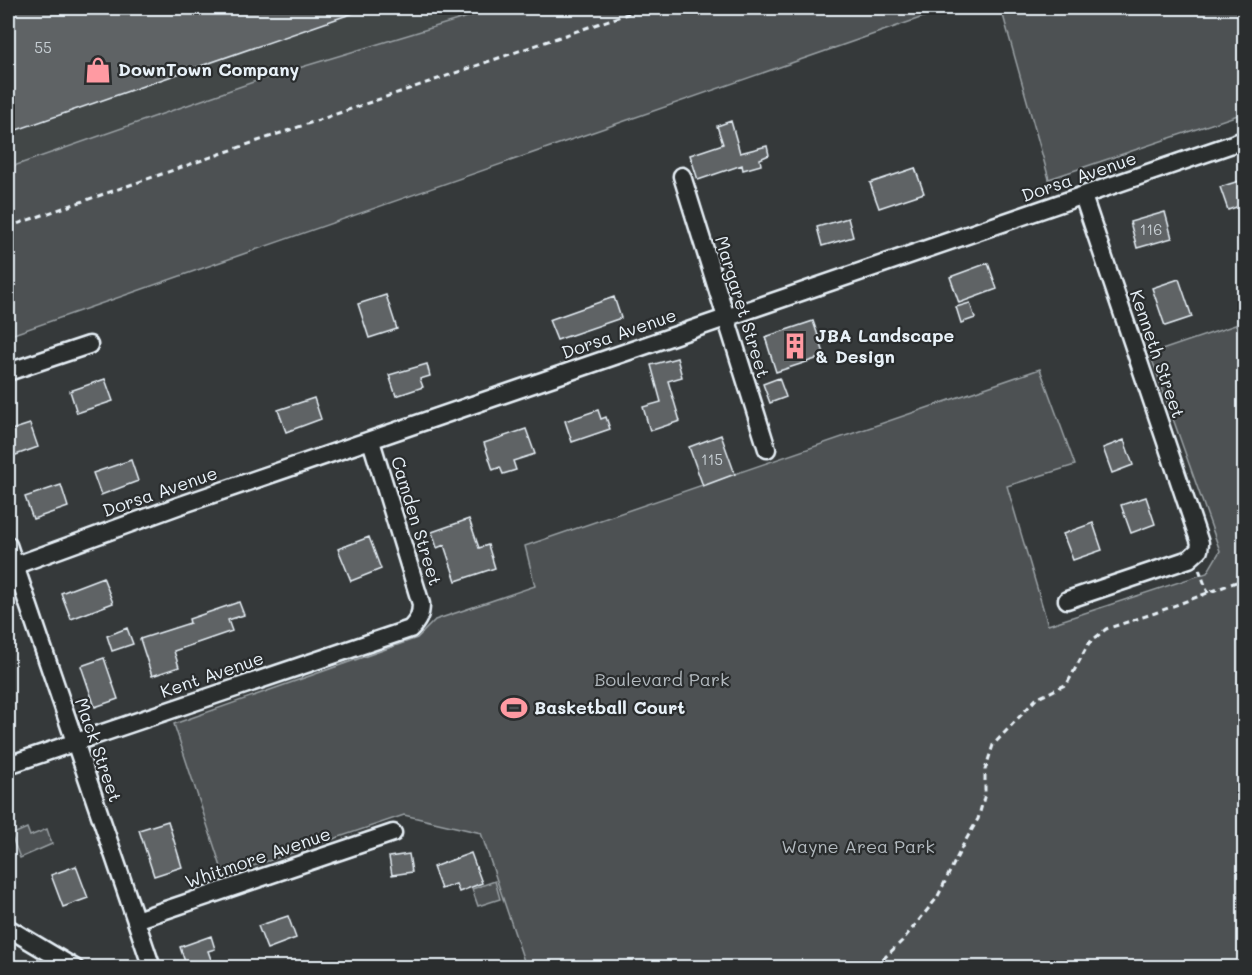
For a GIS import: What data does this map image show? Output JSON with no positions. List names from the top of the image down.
{
  "streets": {
    "street": [
      "Dorsa Avenue",
      "Margaret Street",
      "Kenneth Street",
      "Camden Street",
      "Kent Avenue",
      "Mack Street",
      "Whitmore Avenue"
    ]
  },
  "crossings": [
    ["Dorsa Avenue", "Margaret Street"],
    ["Dorsa Avenue", "Kenneth Street"],
    ["Dorsa Avenue", "Camden Street"],
    ["Dorsa Avenue", "Mack Street"],
    ["Camden Street", "Kent Avenue"],
    ["Kent Avenue", "Mack Street"],
    ["Mack Street", "Whitmore Avenue"]
  ],
  "parks": ["Boulevard Park", "Wayne Area Park"],
  "places": {
    "shop": ["DownTown Company"],
    "building": ["JBA Landscape & Design"],
    "sports": ["Basketball Court"]
  },
  "house_numbers": ["55", "116", "115"]
}
